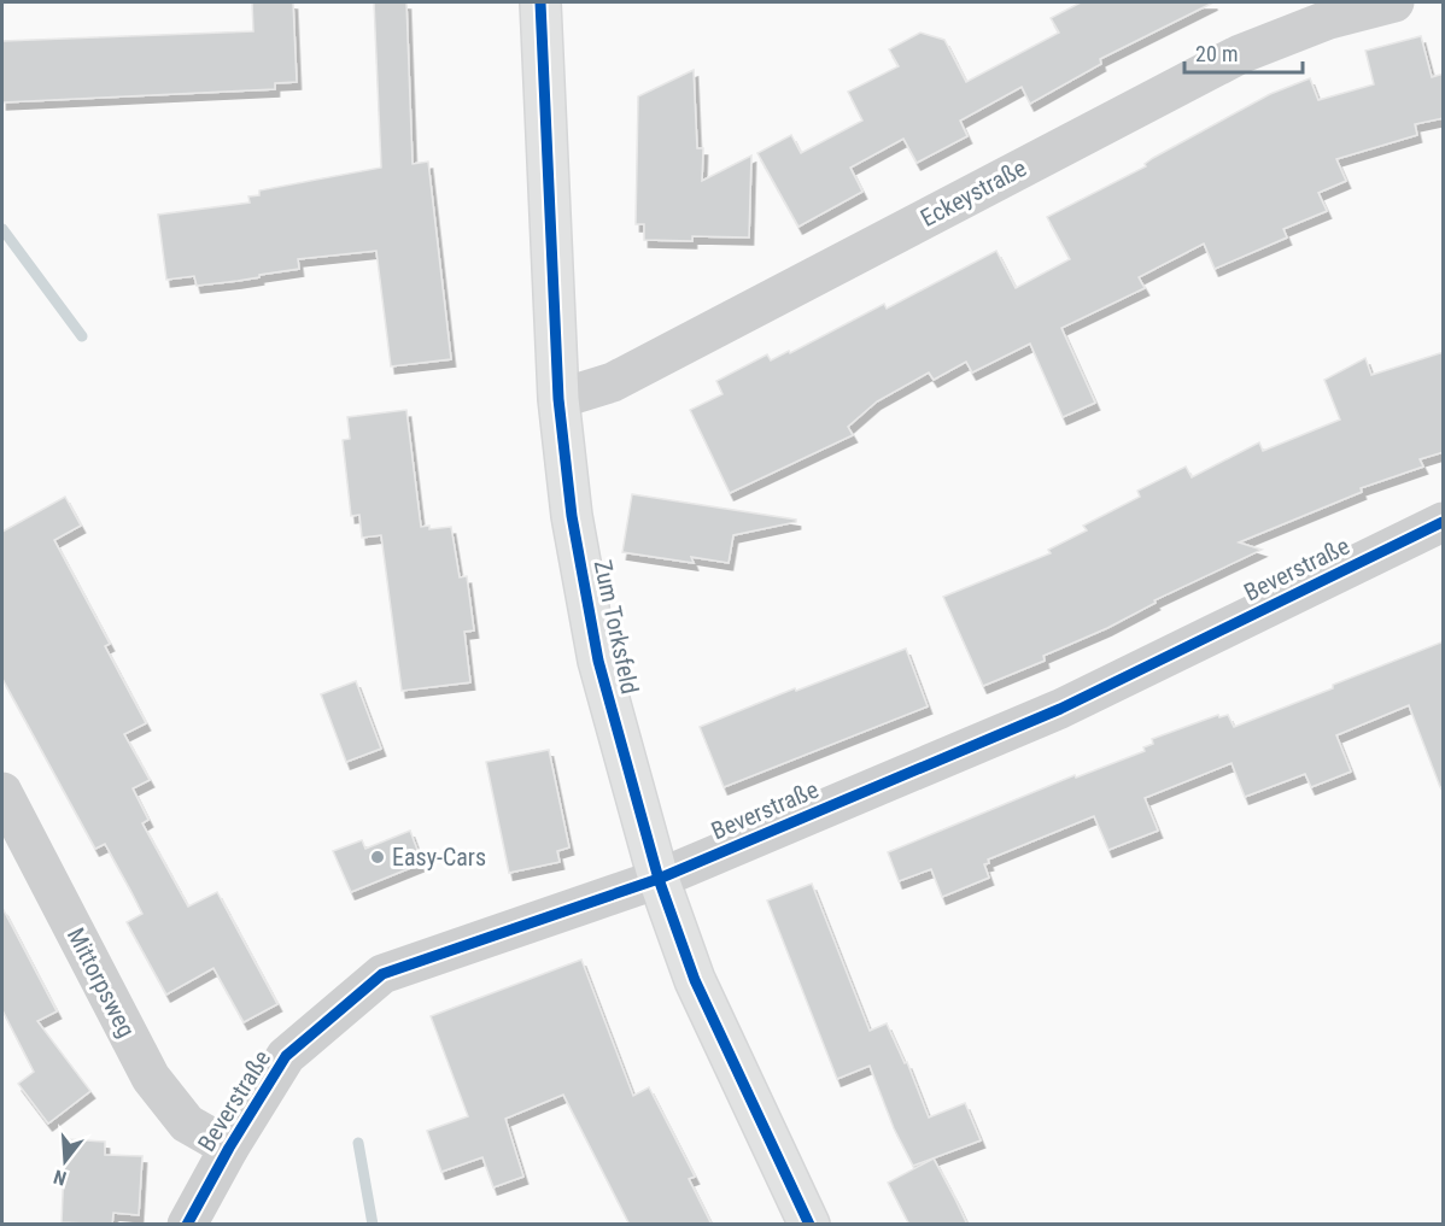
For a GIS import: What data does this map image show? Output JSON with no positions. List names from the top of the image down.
{
  "streets": {
    "main road": ["Zum Torksfeld"],
    "street": ["Eckeystraße", "Beverstraße", "Mittorpsweg"]
  },
  "crossings": [
    ["Eckeystraße", "Zum Torksfeld"],
    ["Beverstraße", "Zum Torksfeld"],
    ["Beverstraße", "Mittorpsweg"]
  ],
  "places": ["Easy-Cars"],
  "scale_bar": "20 m",
  "north": "bottom"
}
